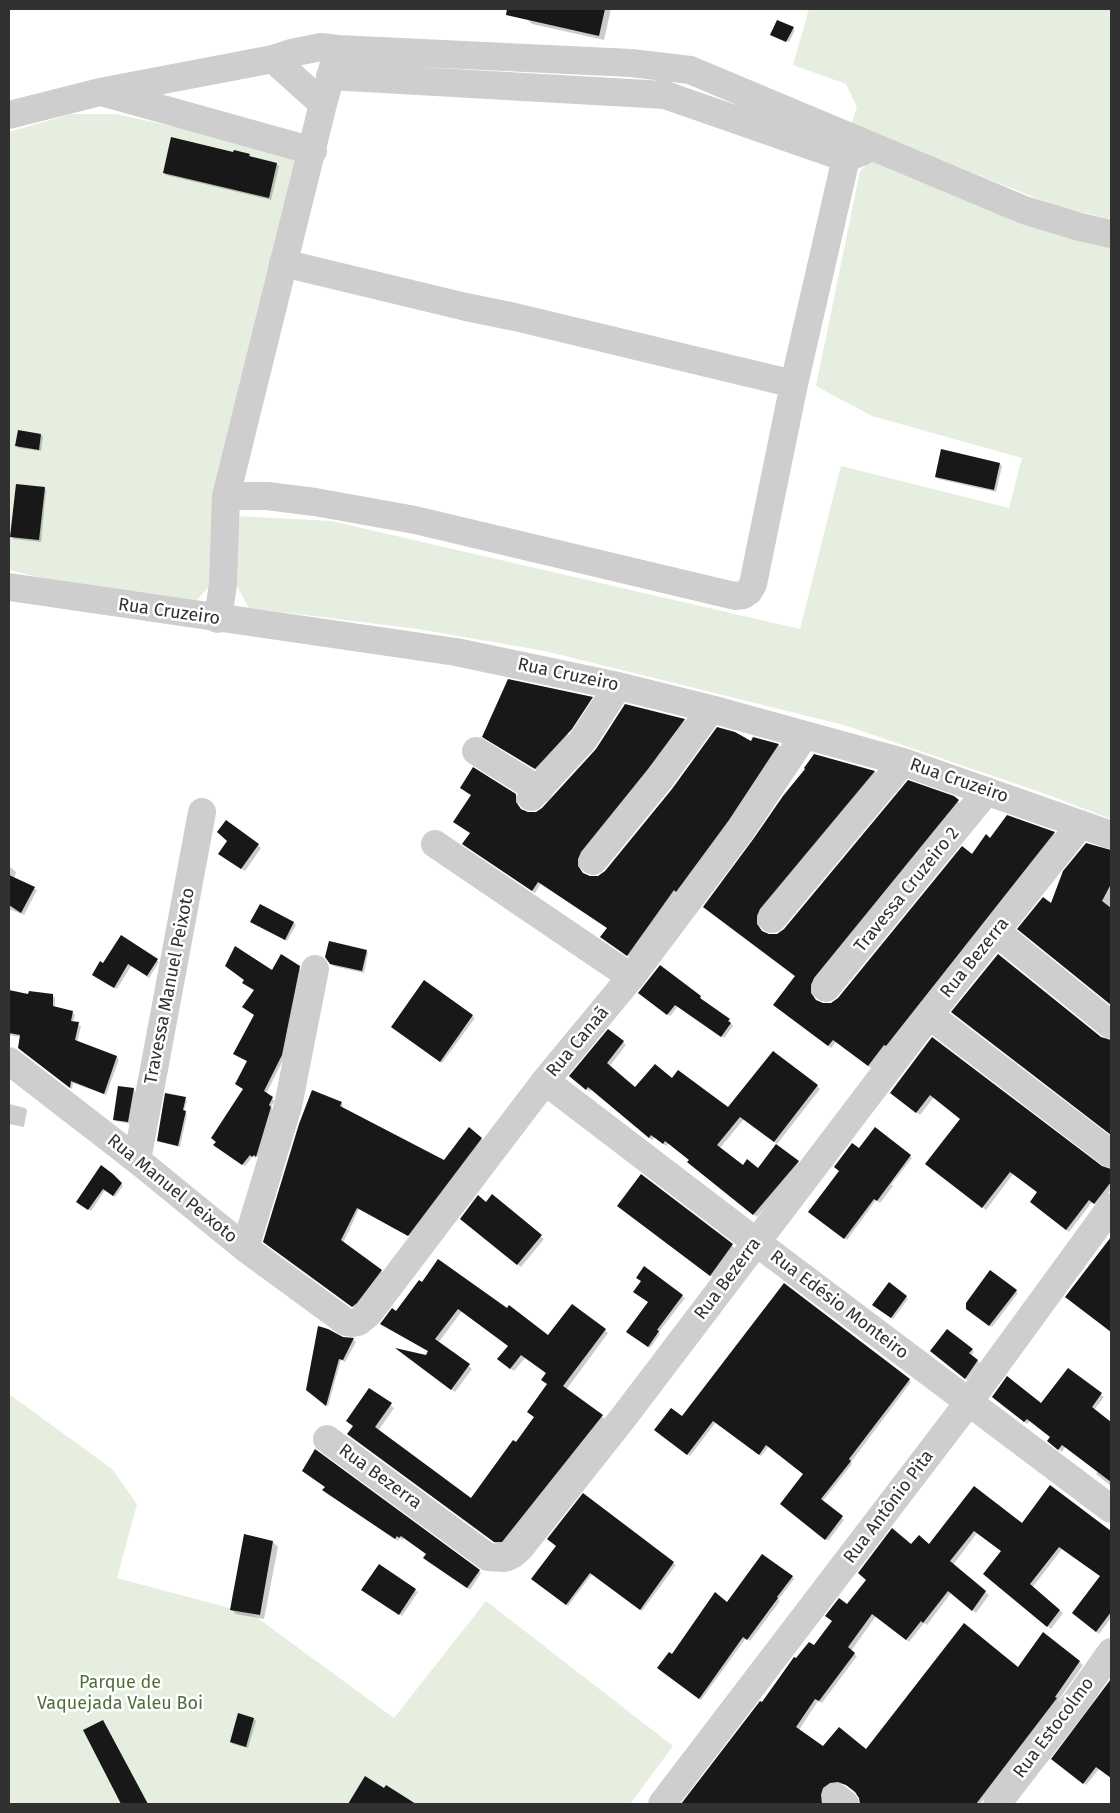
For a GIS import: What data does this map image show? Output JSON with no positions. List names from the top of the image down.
{
  "streets": {
    "street": [
      "Rua Cruzeiro",
      "Travessa Cruzeiro 2",
      "Rua Bezerra",
      "Travessa Manuel Peixoto",
      "Rua Canaã",
      "Rua Manuel Peixoto",
      "Rua Edésio Monteiro",
      "Rua Antônio Pita",
      "Rua Estocolmo"
    ]
  },
  "crossings": [
    ["Rua Cruzeiro", "Travessa Cruzeiro 2"],
    ["Rua Cruzeiro", "Rua Bezerra"],
    ["Rua Cruzeiro", "Rua Canaã"],
    ["Rua Bezerra", "Rua Edésio Monteiro"],
    ["Travessa Manuel Peixoto", "Rua Manuel Peixoto"],
    ["Rua Canaã", "Rua Manuel Peixoto"],
    ["Rua Canaã", "Rua Edésio Monteiro"],
    ["Rua Edésio Monteiro", "Rua Antônio Pita"]
  ],
  "parks": ["Parque de Vaquejada Valeu Boi"]
}
